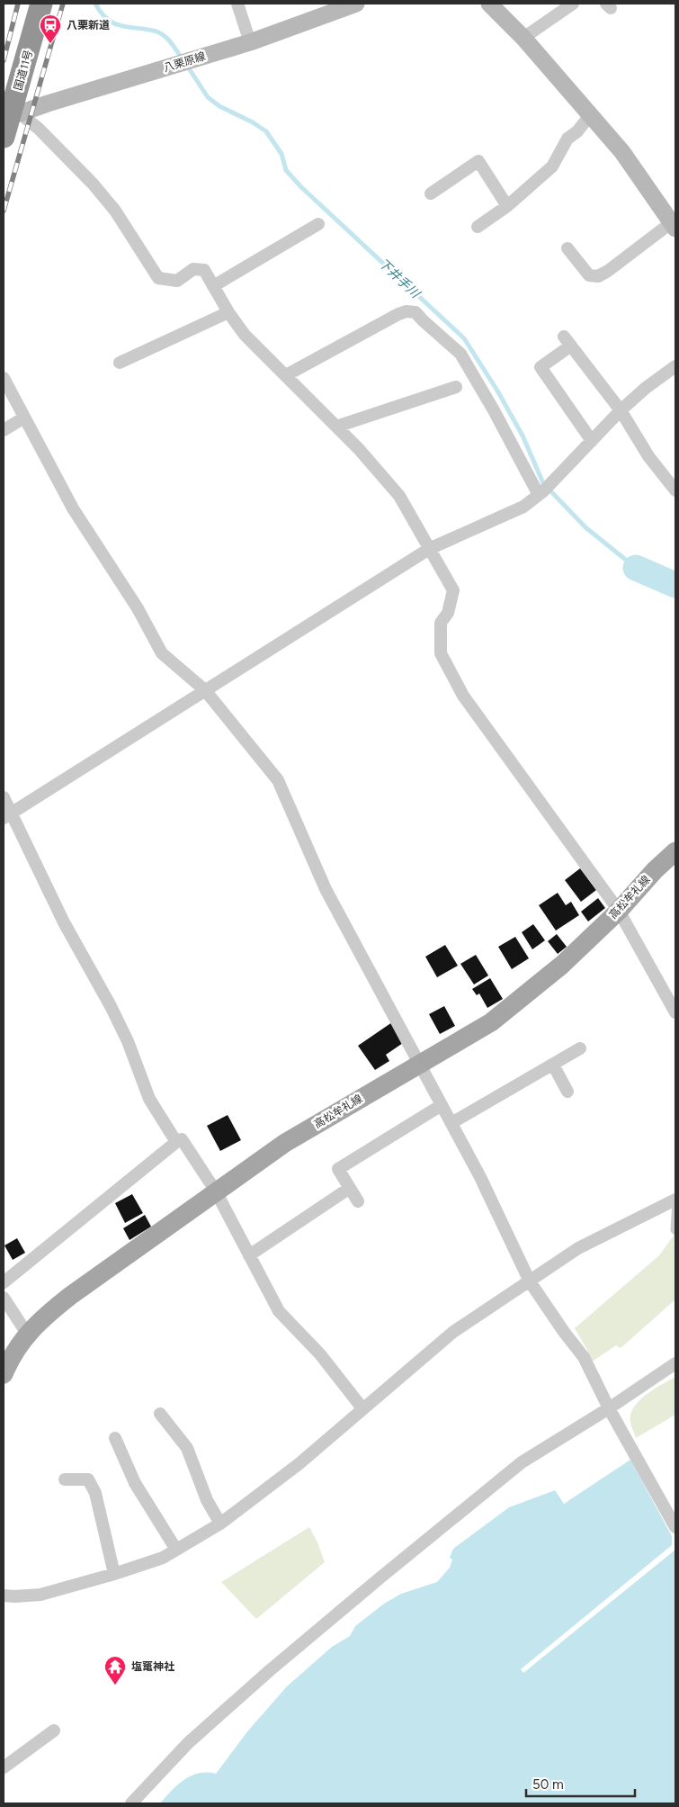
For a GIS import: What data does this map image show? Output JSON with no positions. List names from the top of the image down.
{
  "streets": {
    "highway": ["国道11号"],
    "main road": ["八栗原線", "高松牟礼線"]
  },
  "crossings": [
    ["八栗原線", "国道11号"]
  ],
  "water": ["下井手川"],
  "places": {
    "station": ["八栗新道"],
    "temple": ["塩竃神社"]
  },
  "scale_bar": "50 m"
}
